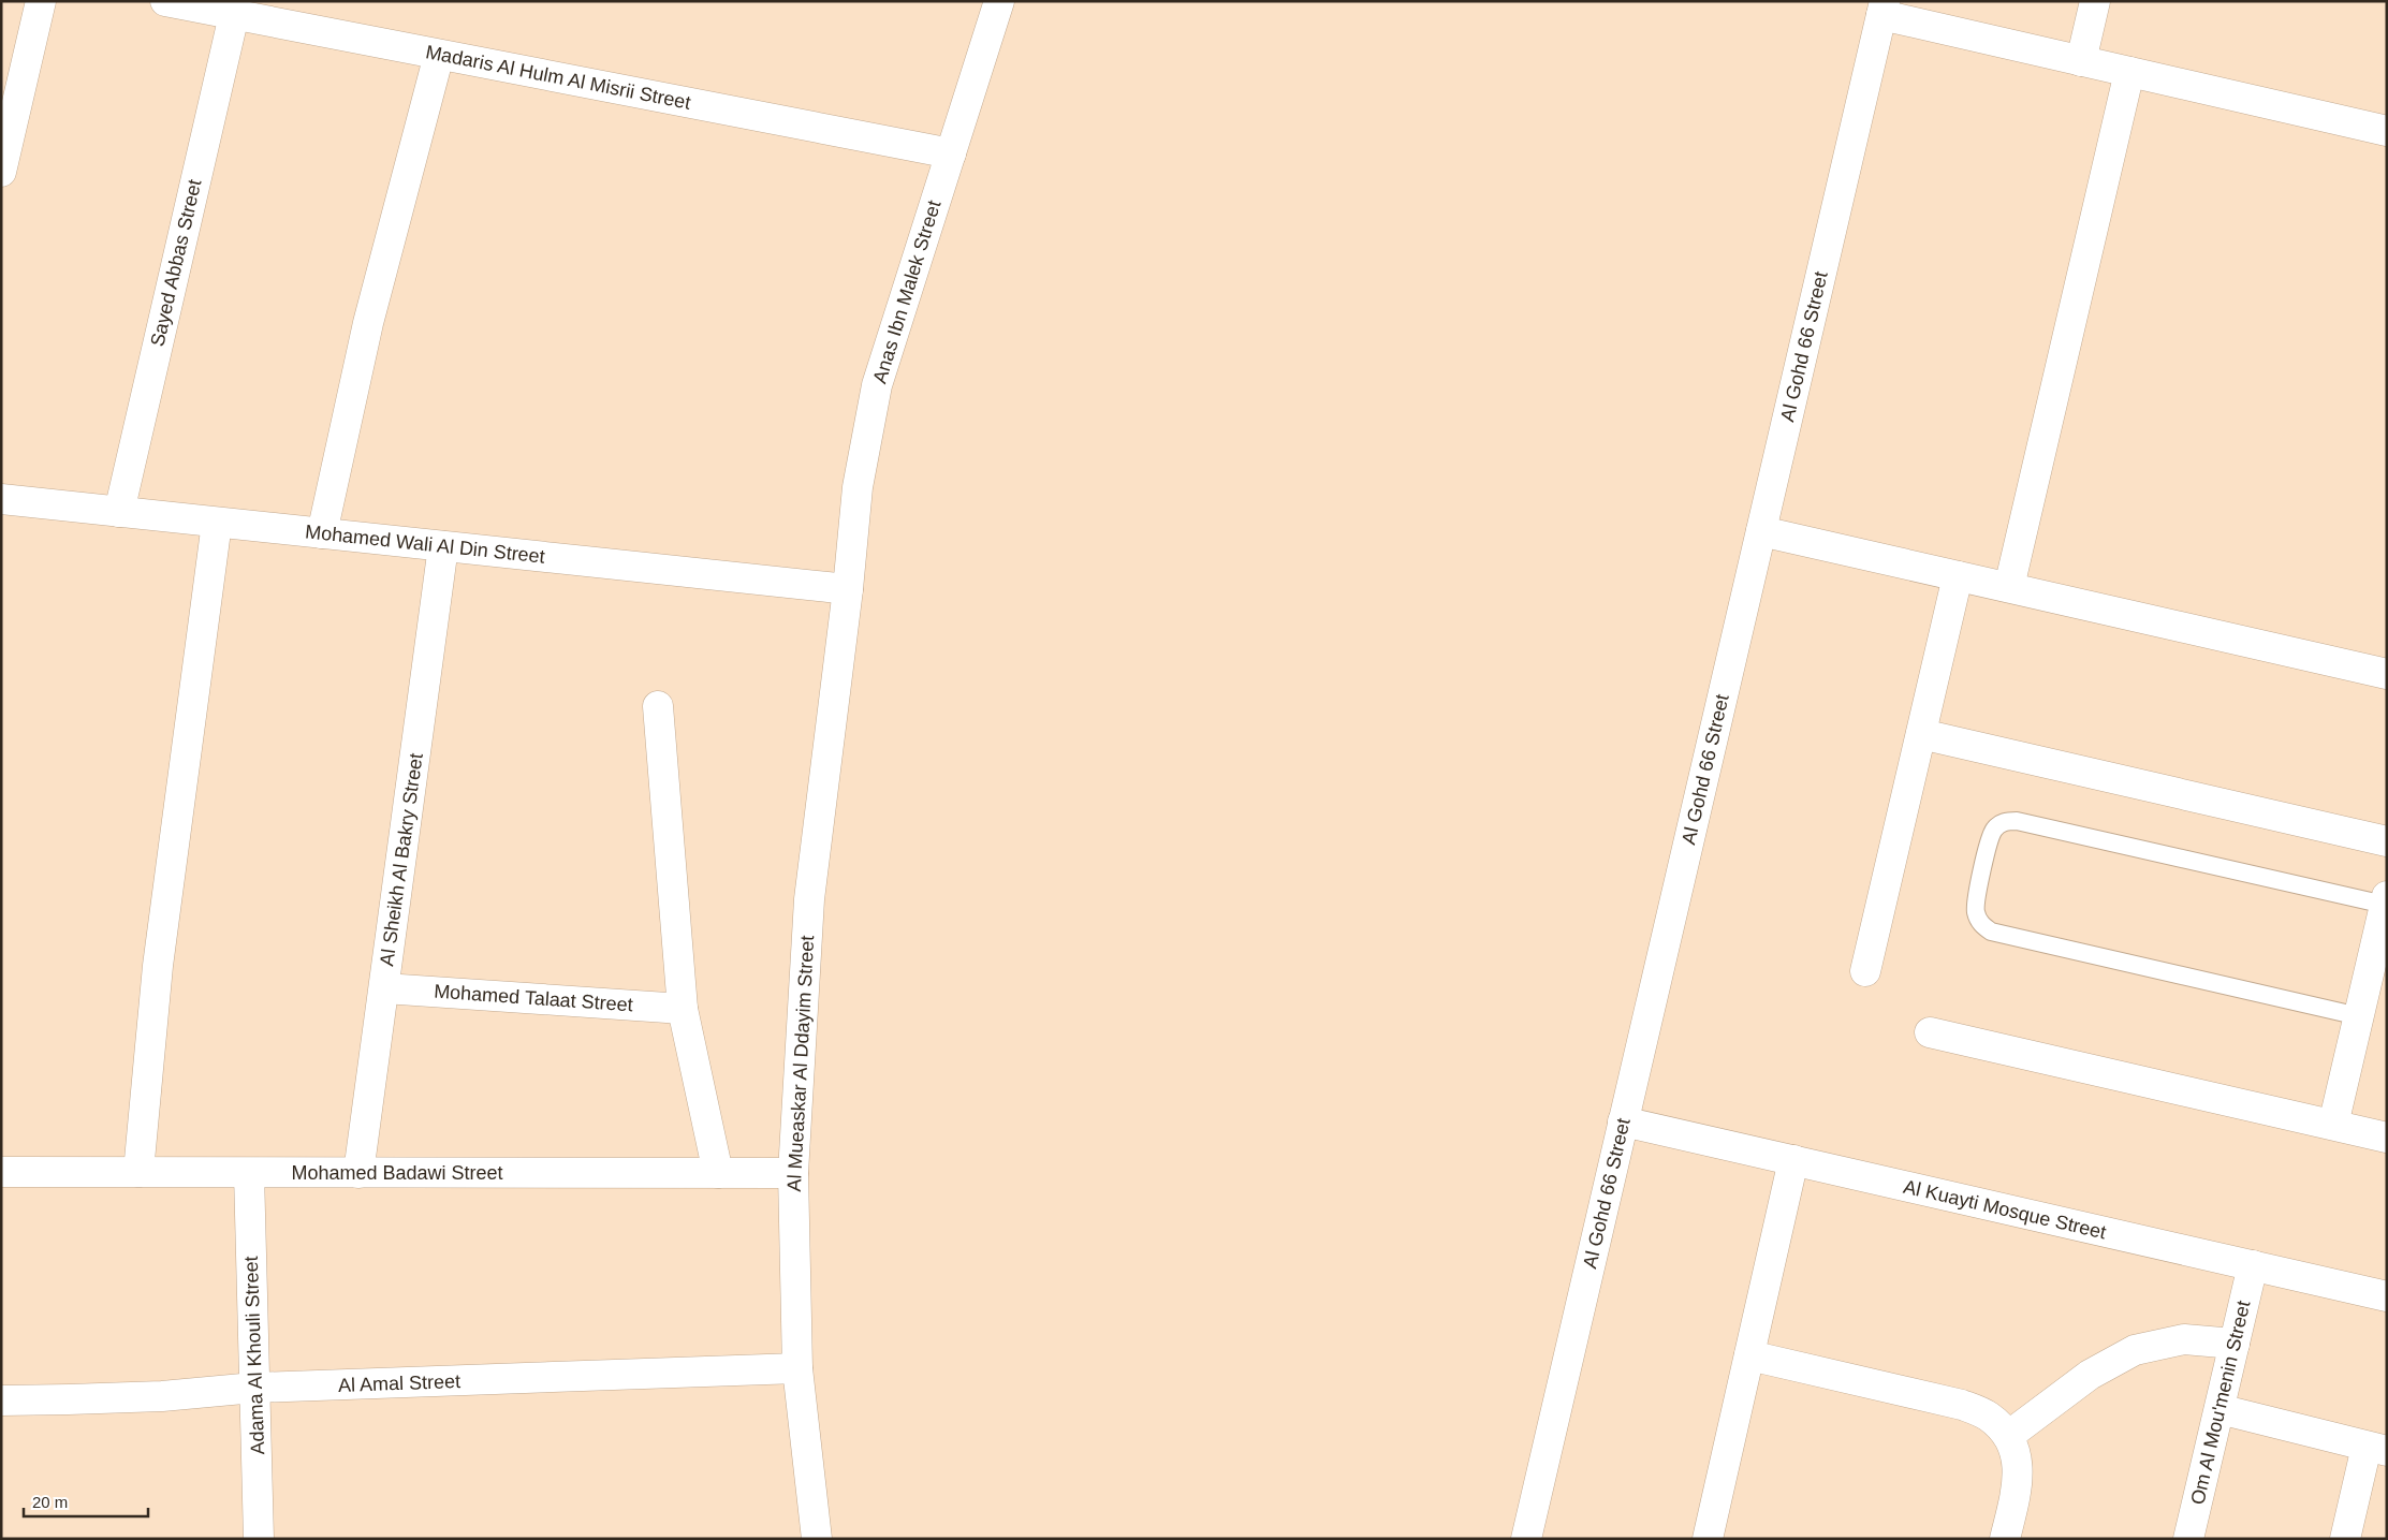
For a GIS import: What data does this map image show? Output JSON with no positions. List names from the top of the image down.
{
  "streets": {
    "street": [
      "Madaris Al Hulm Al Misrii Street",
      "Sayed Abbas Street",
      "Anas Ibn Malek Street",
      "Al Gohd 66 Street",
      "Mohamed Wali Al Din Street",
      "Al Sheikh Al Bakry Street",
      "Mohamed Talaat Street",
      "Al Mueaskar Al Ddayim Street",
      "Mohamed Badawi Street",
      "Al Kuayti Mosque Street",
      "Adama Al Khouli Street",
      "Al Amal Street",
      "Om Al Mou'menin Street"
    ]
  },
  "crossings": [
    ["Madaris Al Hulm Al Misrii Street", "Sayed Abbas Street"],
    ["Madaris Al Hulm Al Misrii Street", "Anas Ibn Malek Street"],
    ["Sayed Abbas Street", "Mohamed Wali Al Din Street"],
    ["Anas Ibn Malek Street", "Mohamed Wali Al Din Street"],
    ["Anas Ibn Malek Street", "Al Mueaskar Al Ddayim Street"],
    ["Al Gohd 66 Street", "Al Kuayti Mosque Street"],
    ["Mohamed Wali Al Din Street", "Al Sheikh Al Bakry Street"],
    ["Mohamed Wali Al Din Street", "Al Mueaskar Al Ddayim Street"],
    ["Al Sheikh Al Bakry Street", "Mohamed Talaat Street"],
    ["Al Sheikh Al Bakry Street", "Mohamed Badawi Street"],
    ["Al Mueaskar Al Ddayim Street", "Mohamed Badawi Street"],
    ["Al Mueaskar Al Ddayim Street", "Al Amal Street"],
    ["Mohamed Badawi Street", "Adama Al Khouli Street"],
    ["Al Kuayti Mosque Street", "Om Al Mou'menin Street"],
    ["Adama Al Khouli Street", "Al Amal Street"]
  ],
  "scale_bar": "20 m"
}
